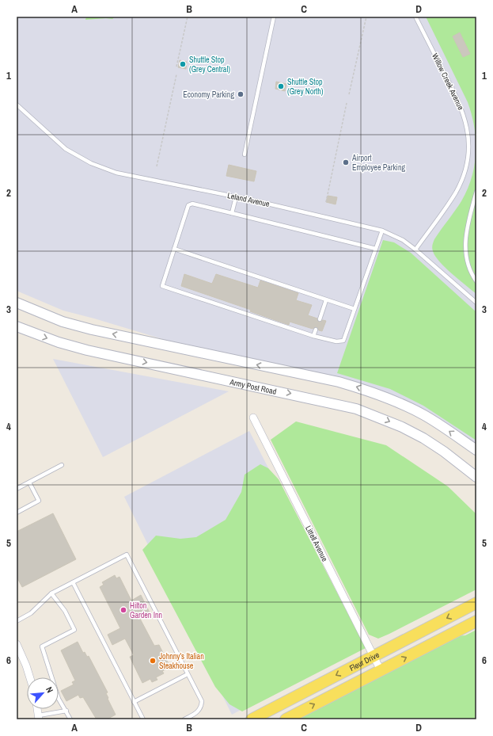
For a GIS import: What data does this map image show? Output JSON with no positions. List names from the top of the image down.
{
  "streets": {
    "main road": ["Army Post Road", "Fleur Drive"],
    "street": ["Littell Avenue"],
    "lane": ["Willow Creek Avenue", "Leland Avenue"]
  },
  "crossings": [
    ["Willow Creek Avenue", "Leland Avenue"],
    ["Littell Avenue", "Fleur Drive"]
  ],
  "places": [
    "Shuttle Stop (Grey Central)",
    "Shuttle Stop (Grey North)",
    "Economy Parking",
    "Airport Employee Parking",
    "Hilton Garden Inn",
    "Johnny's Italian Steakhouse"
  ],
  "north": "top right",
  "grid": {
    "columns": [
      "A",
      "B",
      "C",
      "D"
    ],
    "rows": [
      "1",
      "2",
      "3",
      "4",
      "5",
      "6"
    ]
  }
}
